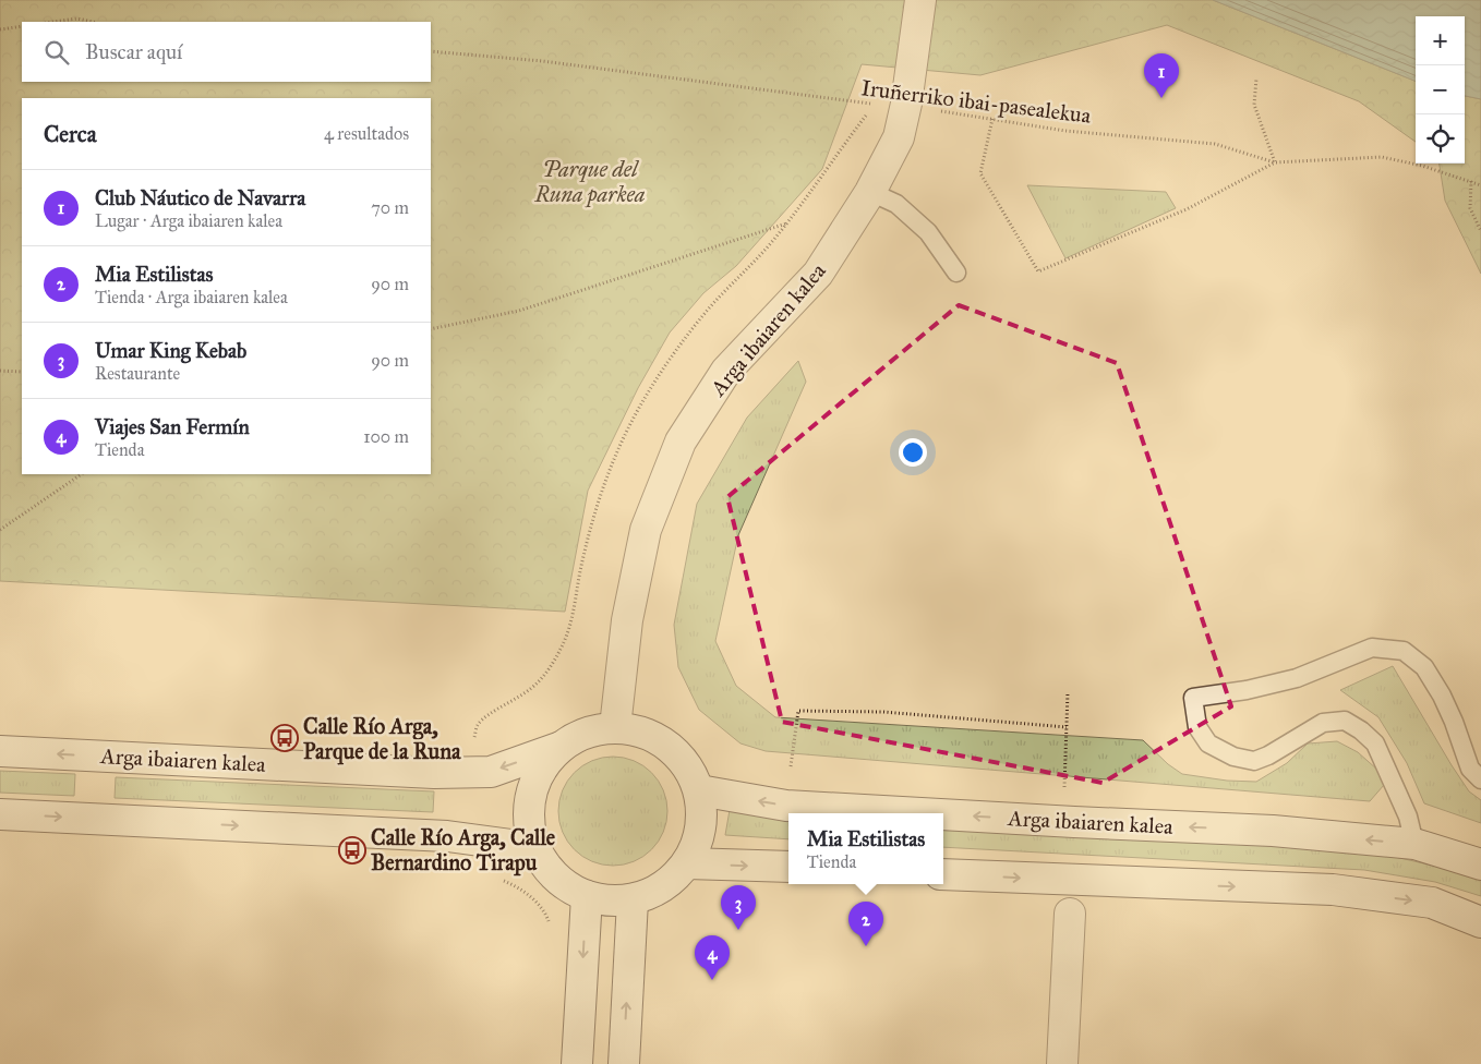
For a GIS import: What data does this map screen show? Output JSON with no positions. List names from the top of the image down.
{
  "streets": {
    "street": ["Arga ibaiaren kalea"],
    "path": ["Iruñerriko ibai-pasealekua"]
  },
  "crossings": [
    ["Iruñerriko ibai-pasealekua", "Arga ibaiaren kalea"]
  ],
  "parks": ["Parque del Runa parkea"],
  "places": {
    "bus stop": ["Calle Río Arga, Parque de la Runa", "Calle Río Arga, Calle Bernardino Tirapu"]
  },
  "page": {
    "map_buttons": ["+", "−"],
    "search": "Buscar aquí",
    "pins": [
      "1",
      "3",
      "2",
      "4"
    ],
    "heading": ["Cerca", "4 resultados"],
    "list": [
      {
        "mark": "1",
        "name": "Club Náutico de Navarra",
        "note": "Lugar · Arga ibaiaren kalea",
        "value": "70 m"
      },
      {
        "mark": "2",
        "name": "Mia Estilistas",
        "note": "Tienda · Arga ibaiaren kalea",
        "value": "90 m"
      },
      {
        "mark": "3",
        "name": "Umar King Kebab",
        "note": "Restaurante",
        "value": "90 m"
      },
      {
        "mark": "4",
        "name": "Viajes San Fermín",
        "note": "Tienda",
        "value": "100 m"
      }
    ],
    "popup": ["Mia Estilistas", "Tienda"]
  }
}
